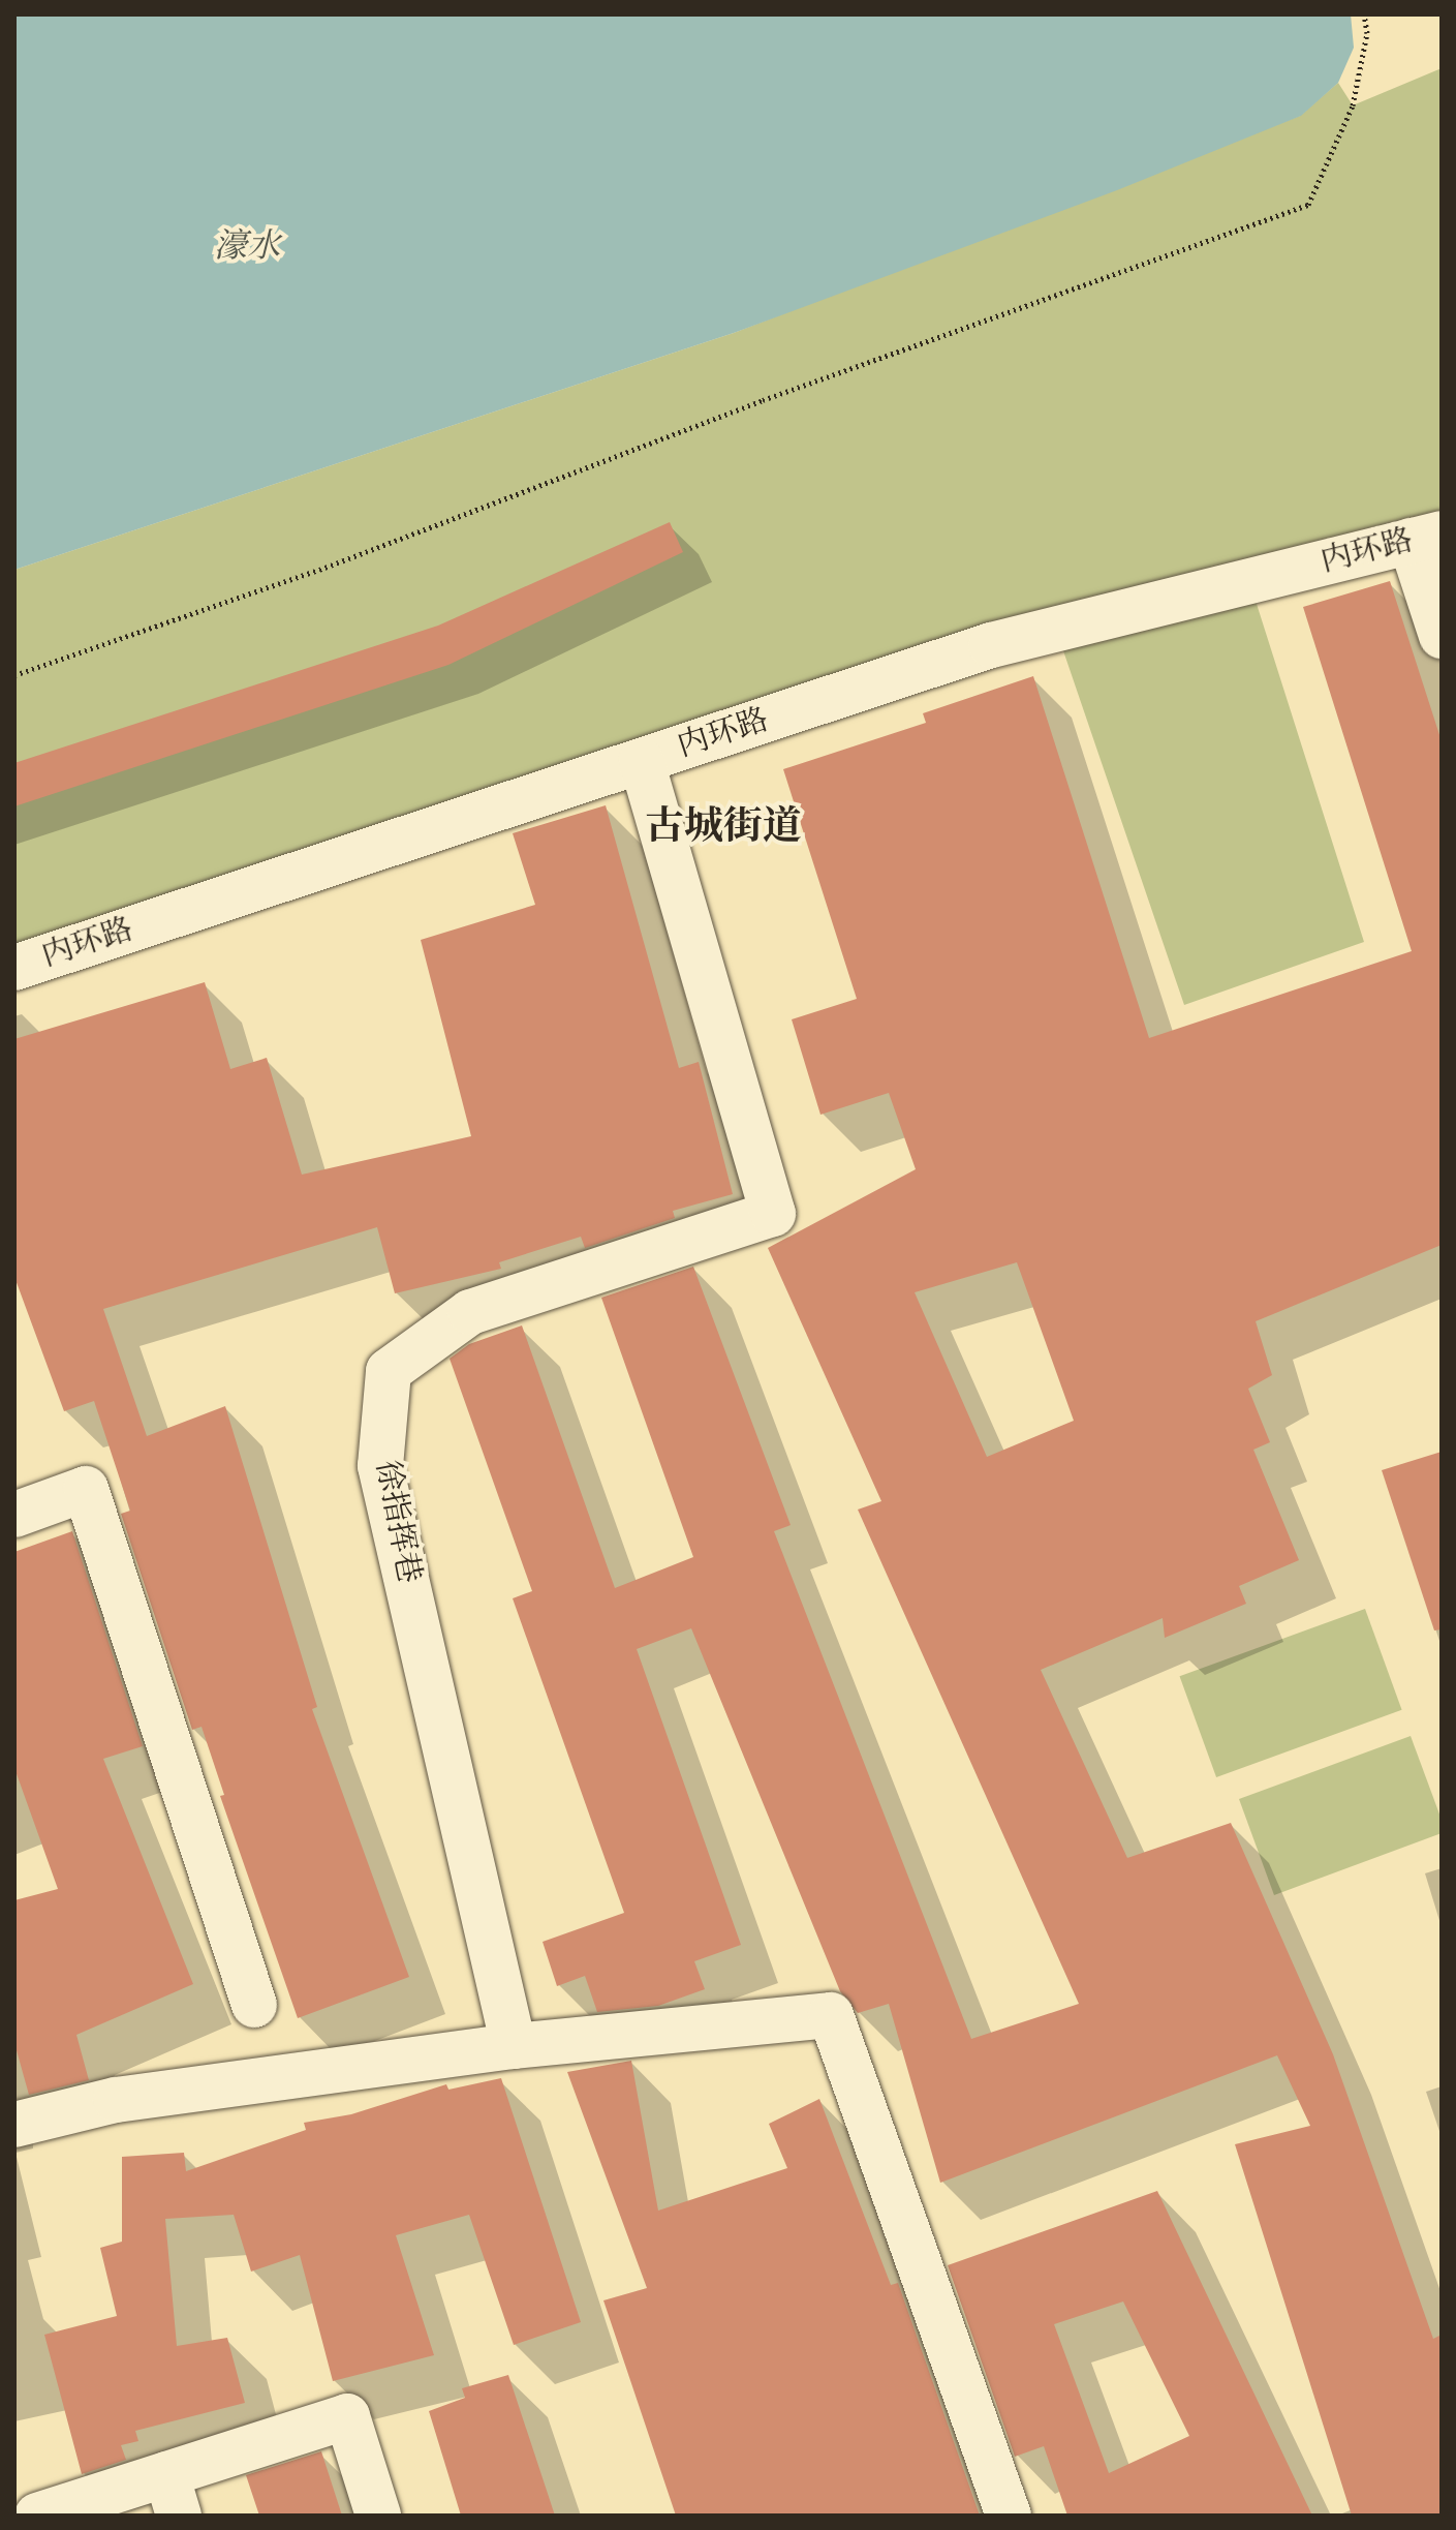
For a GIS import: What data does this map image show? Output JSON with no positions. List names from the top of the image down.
{
  "streets": {
    "street": ["内环路", "徐指挥巷"]
  },
  "crossings": [
    ["内环路", "徐指挥巷"]
  ],
  "districts": ["古城街道"],
  "water": ["濠水"]
}
